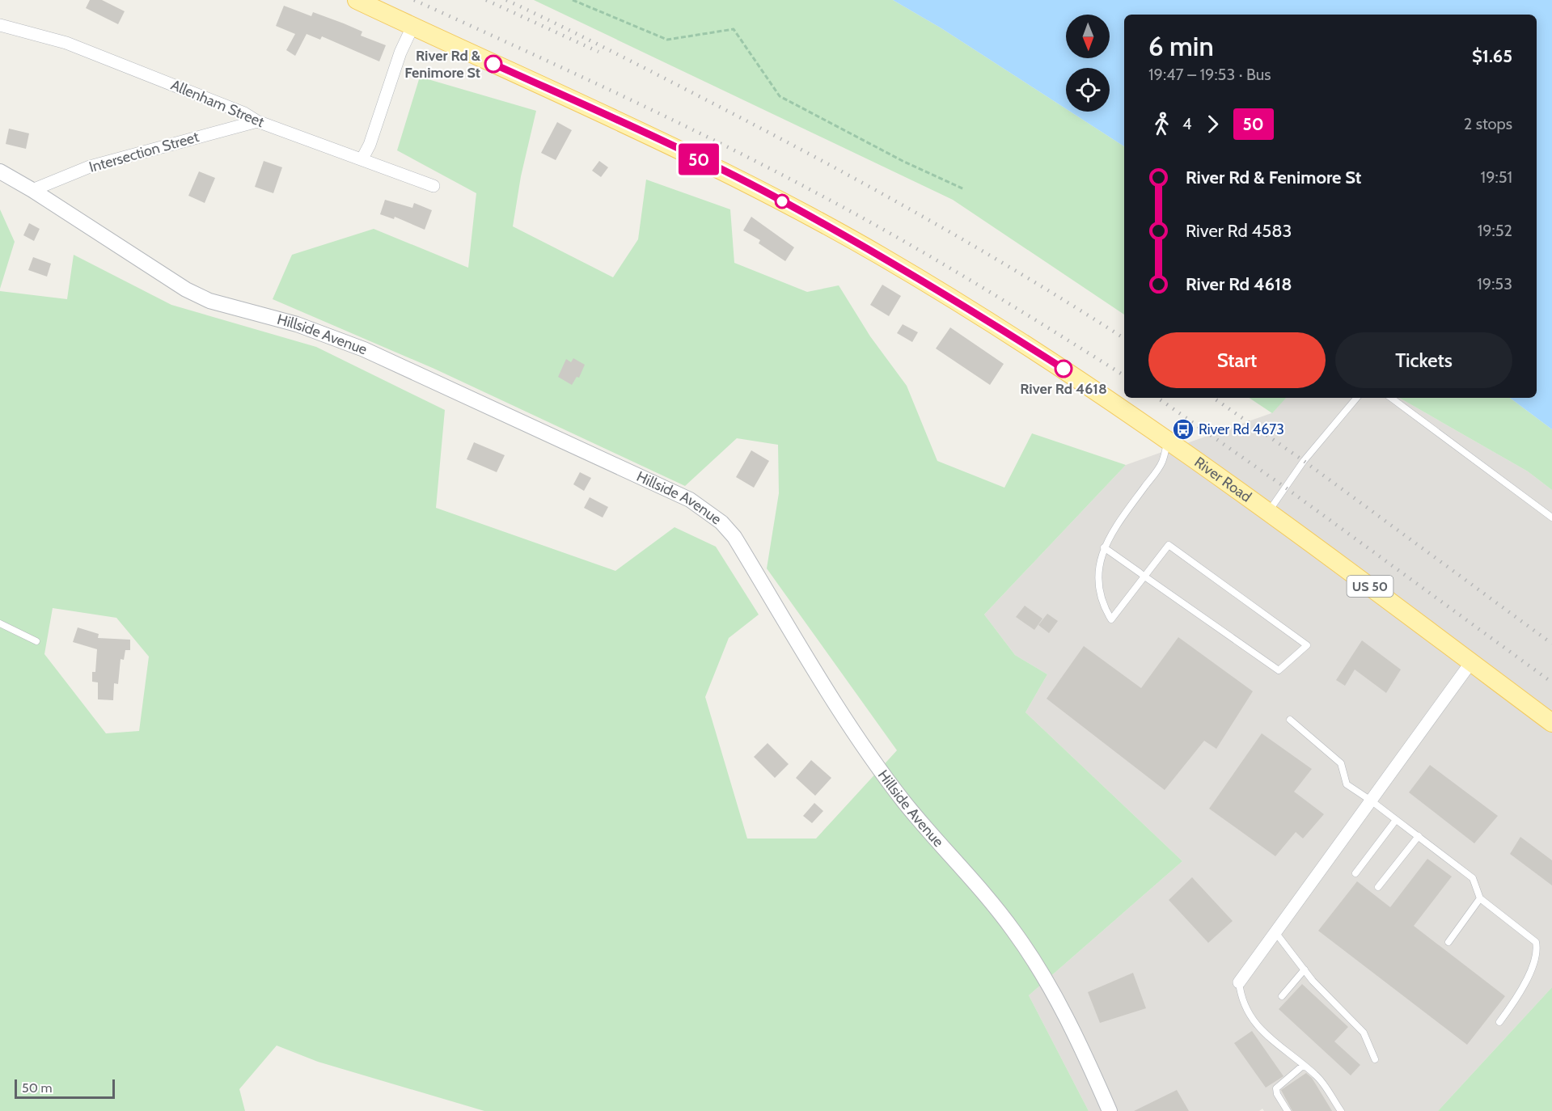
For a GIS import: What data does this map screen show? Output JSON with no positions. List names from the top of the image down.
{
  "streets": {
    "main road": ["River Road", "US 50"],
    "street": ["Allenham Street", "Intersection Street", "Hillside Avenue"]
  },
  "crossings": [
    ["Allenham Street", "Intersection Street"],
    ["Intersection Street", "Hillside Avenue"]
  ],
  "places": {
    "other": ["River Rd & Fenimore St", "River Rd 4618"],
    "bus stop": ["River Rd 4673"]
  },
  "lines": ["bus line 50"],
  "scale_bar": "50 m",
  "north": "bottom",
  "page": {
    "on_map": "50",
    "heading": ["6 min", "19:47 – 19:53 · Bus", "$1.65"],
    "legs": ["4", "50", "2 stops"],
    "list": [
      {
        "name": "River Rd & Fenimore St",
        "value": "19:51"
      },
      {
        "name": "River Rd 4583",
        "value": "19:52"
      },
      {
        "name": "River Rd 4618",
        "value": "19:53"
      }
    ],
    "buttons": ["Start", "Tickets"],
    "scale": "50 m"
  }
}
